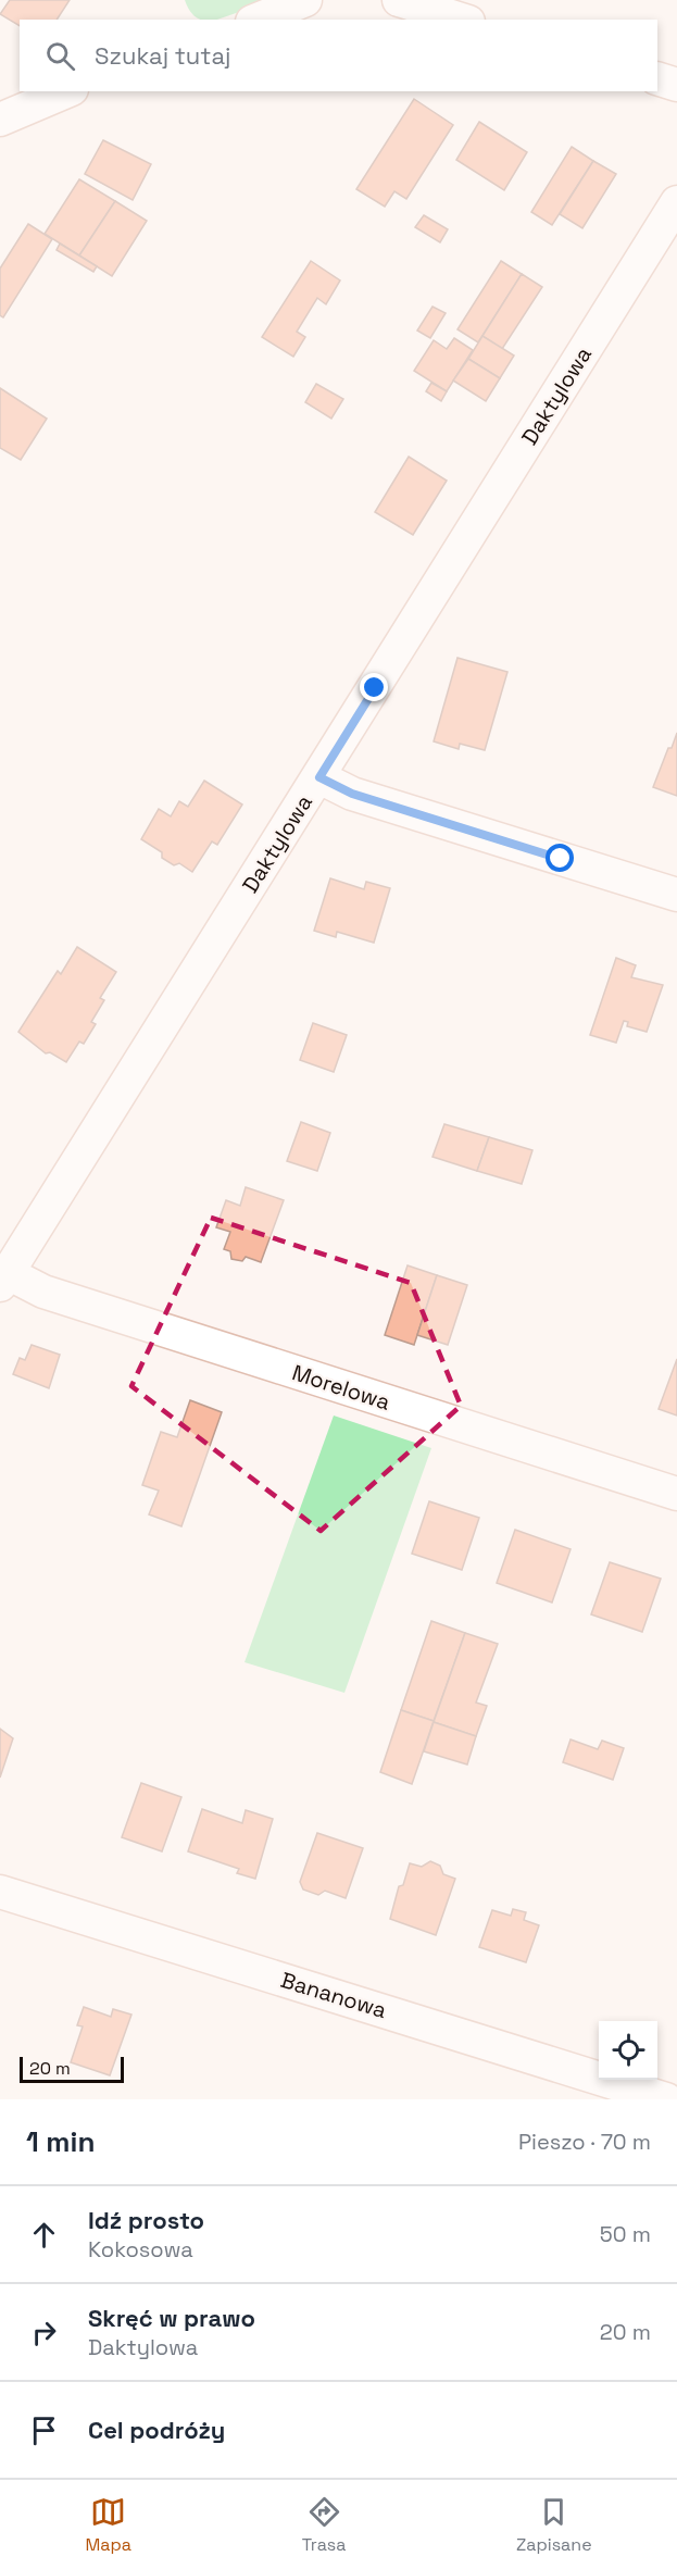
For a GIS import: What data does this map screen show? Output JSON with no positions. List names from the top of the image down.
{
  "streets": {
    "street": ["Daktylowa", "Morelowa", "Bananowa"]
  },
  "crossings": [
    ["Daktylowa", "Morelowa"]
  ],
  "scale_bar": "20 m",
  "page": {
    "search": "Szukaj tutaj",
    "scale": "20 m",
    "heading": ["1 min", "Pieszo · 70 m"],
    "list": [
      ["Idź prosto", "Kokosowa", "50 m"],
      ["Skręć w prawo", "Daktylowa", "20 m"],
      "Cel podróży"
    ],
    "nav": ["Mapa", "Trasa", "Zapisane"]
  }
}
